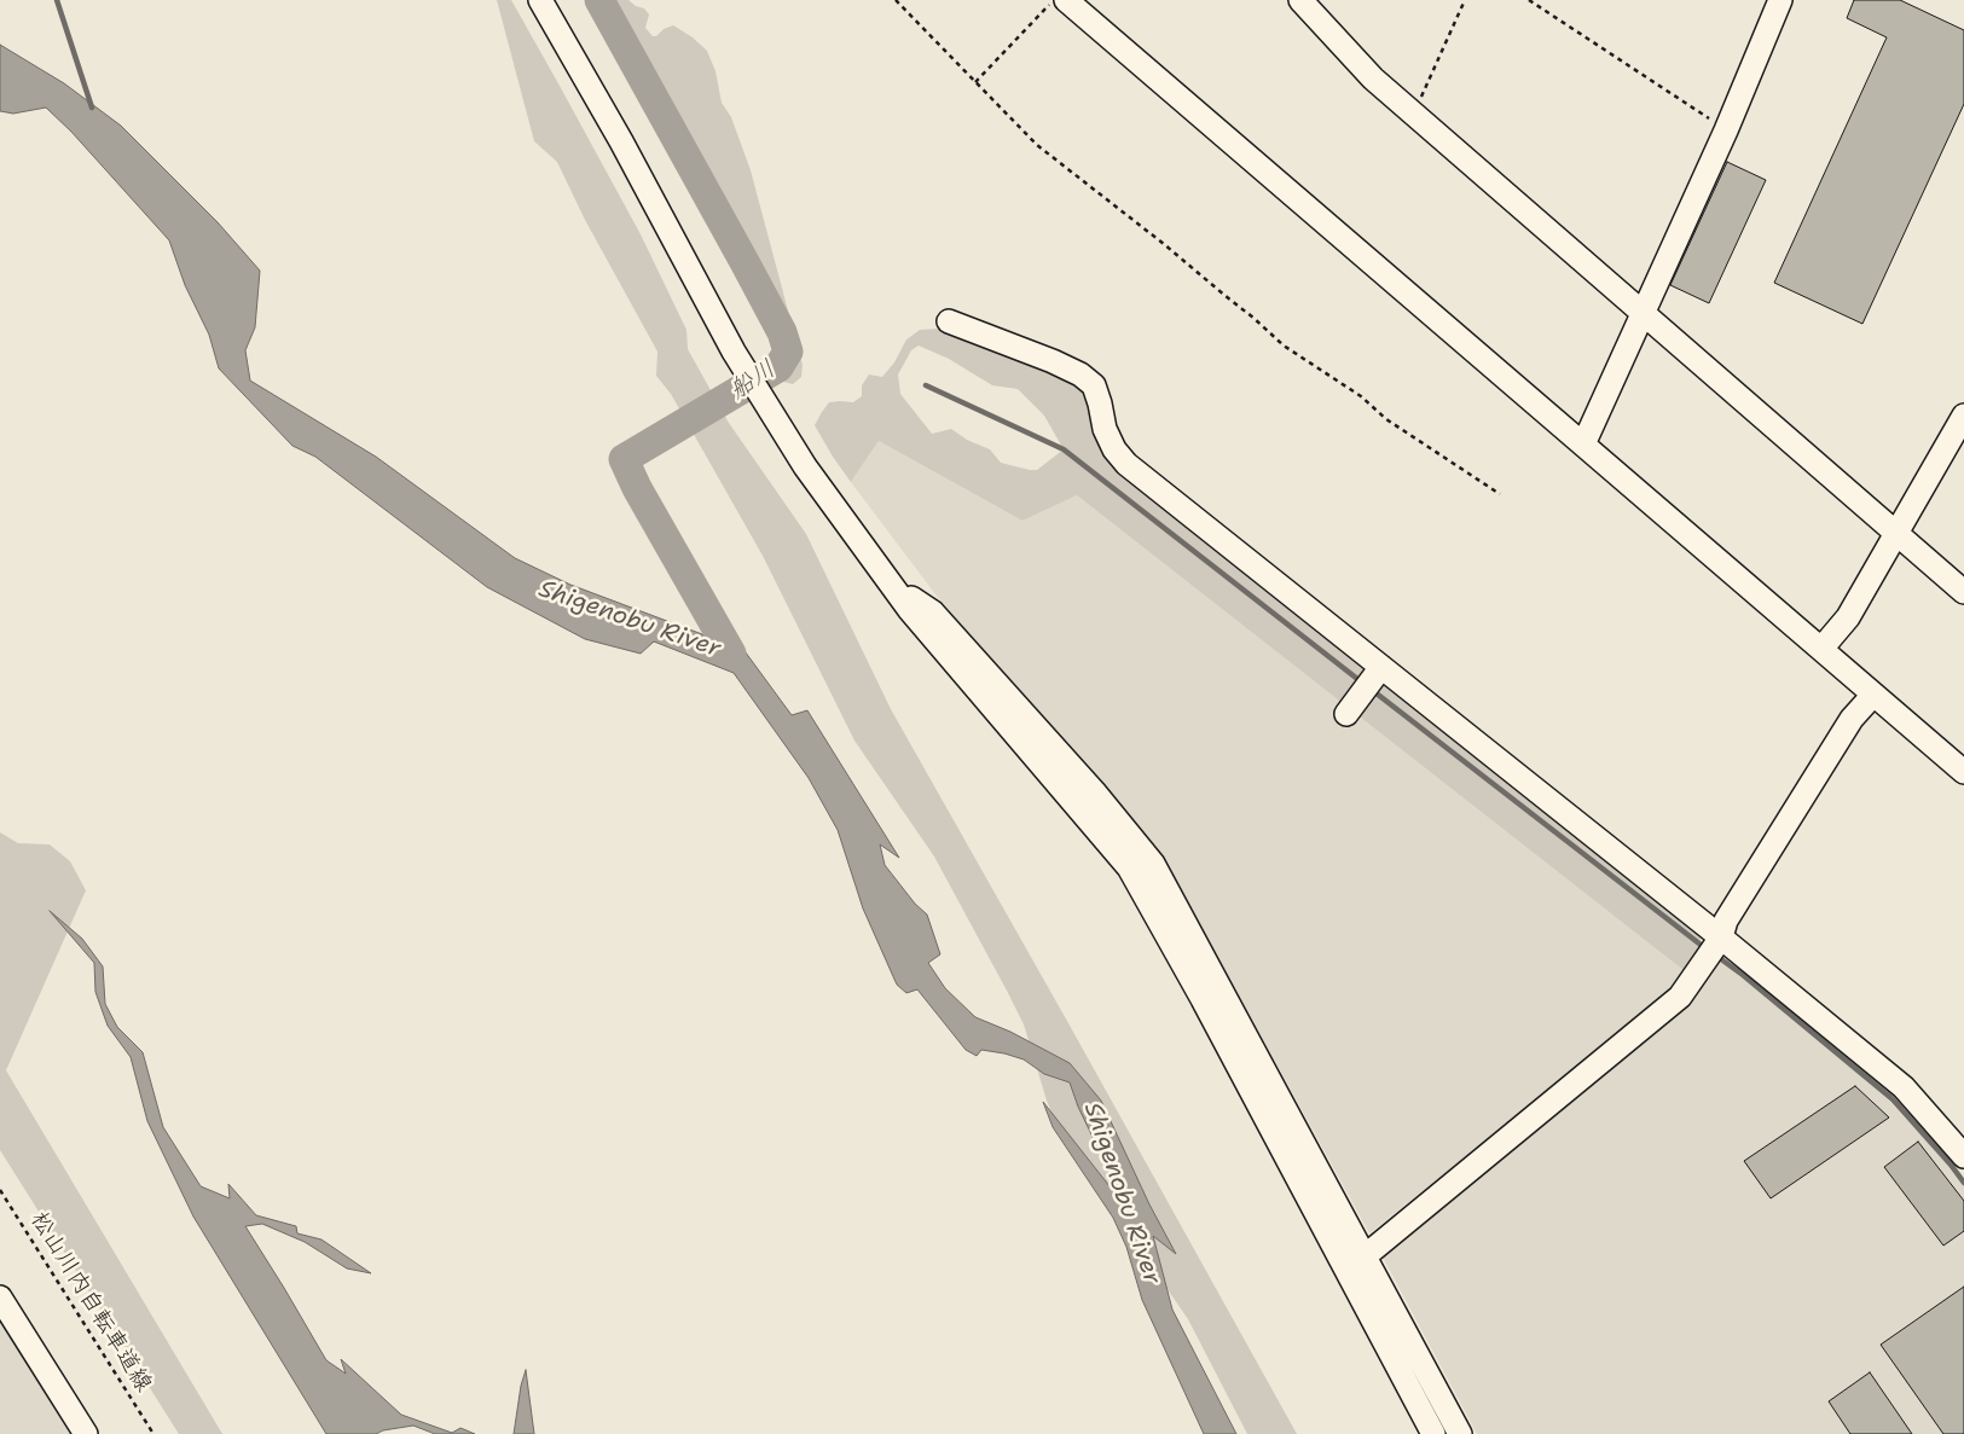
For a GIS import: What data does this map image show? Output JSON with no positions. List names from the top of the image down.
{
  "streets": {
    "path": ["松山川内自転車道線"]
  },
  "water": ["船川", "Shigenobu River"]
}
